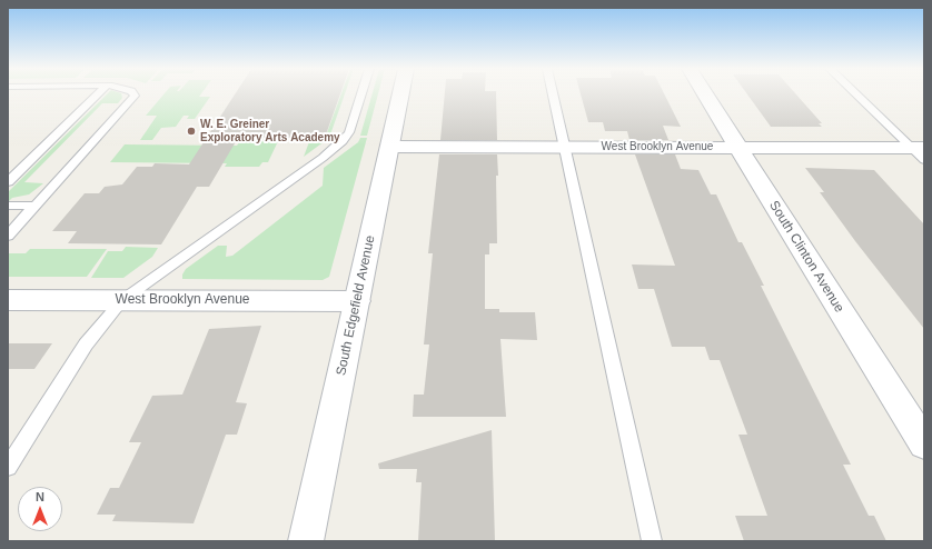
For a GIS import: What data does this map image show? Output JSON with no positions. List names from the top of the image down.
{
  "streets": {
    "street": ["West Brooklyn Avenue", "South Clinton Avenue", "South Edgefield Avenue"]
  },
  "crossings": [
    ["West Brooklyn Avenue", "South Clinton Avenue"],
    ["West Brooklyn Avenue", "South Edgefield Avenue"]
  ],
  "places": ["W. E. Greiner Exploratory Arts Academy"],
  "north": "top"
}
